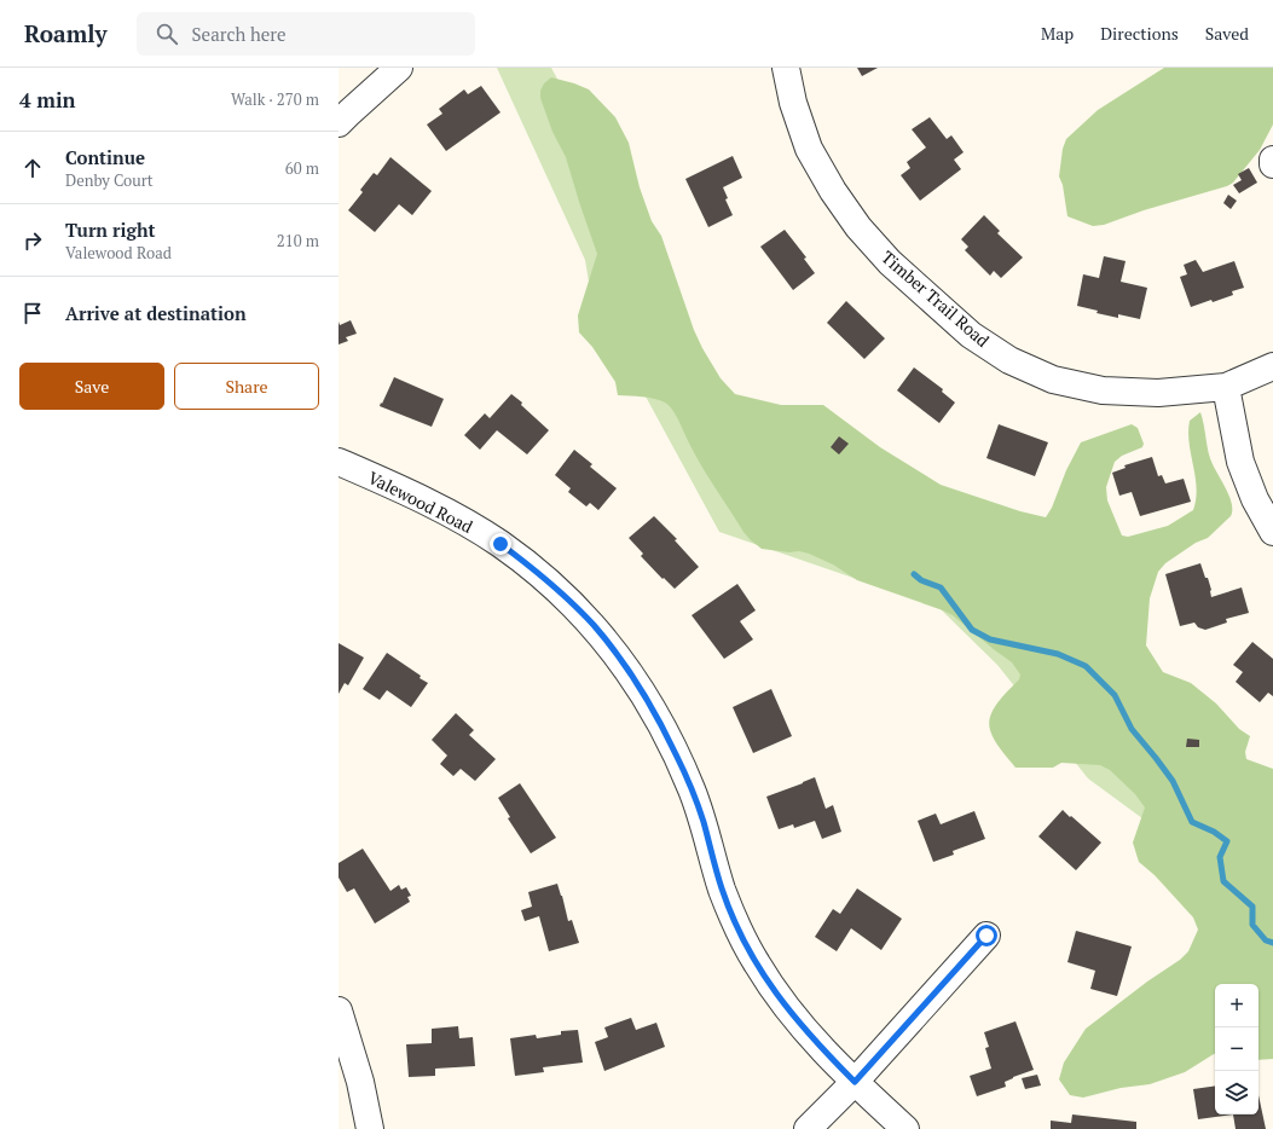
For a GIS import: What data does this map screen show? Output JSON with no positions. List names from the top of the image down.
{
  "streets": {
    "street": ["Timber Trail Road", "Valewood Road"]
  },
  "page": {
    "header": "Roamly",
    "search": "Search here",
    "nav": ["Map", "Directions", "Saved"],
    "heading": ["4 min", "Walk · 270 m"],
    "list": [
      ["Continue", "Denby Court", "60 m"],
      ["Turn right", "Valewood Road", "210 m"],
      "Arrive at destination"
    ],
    "buttons": ["Save", "Share"],
    "map_buttons": ["+", "−"]
  }
}
